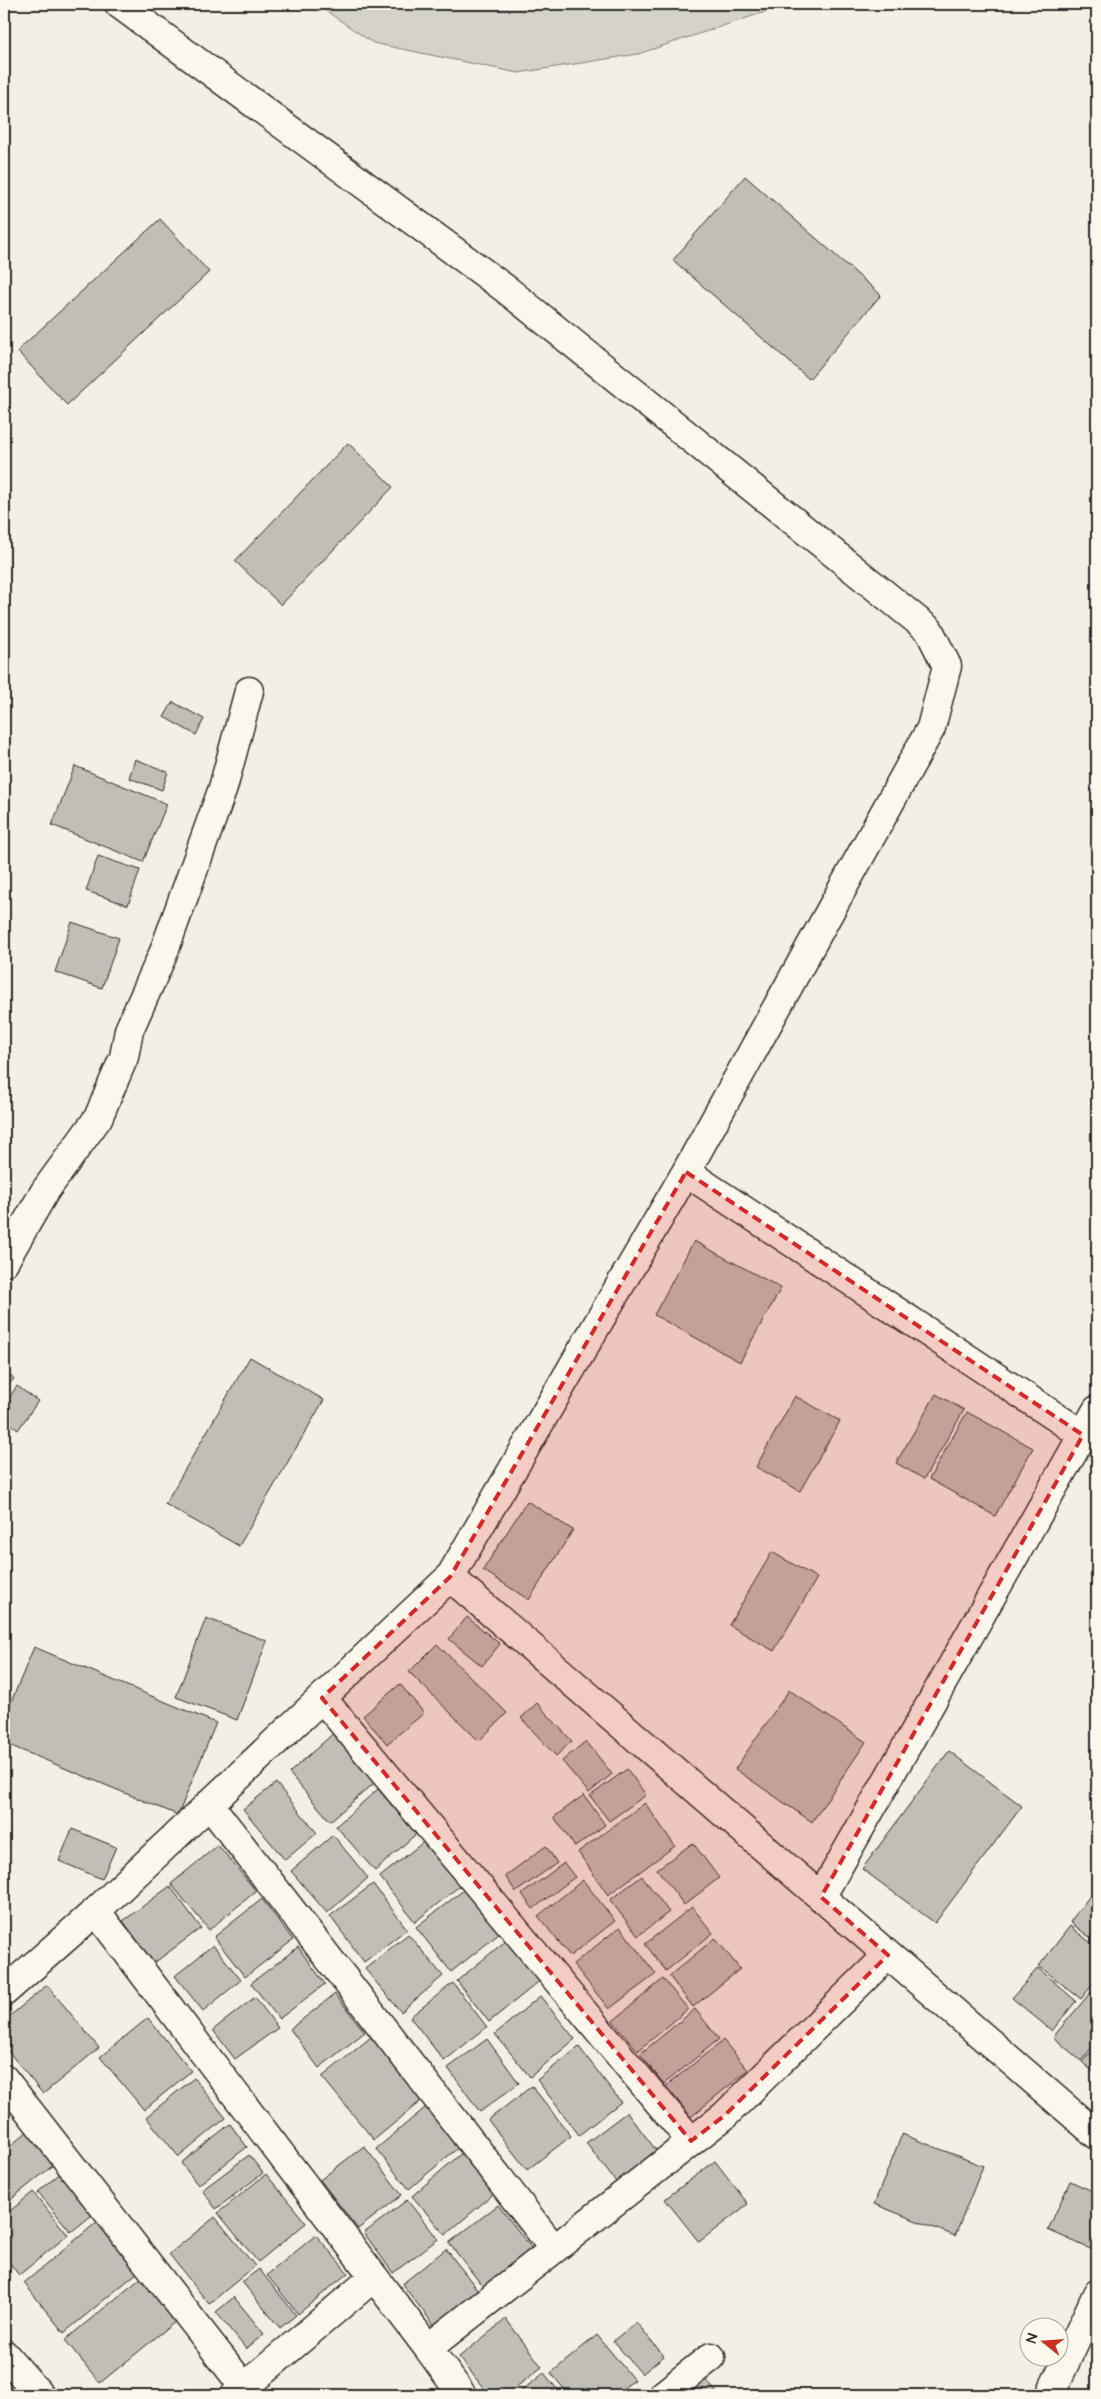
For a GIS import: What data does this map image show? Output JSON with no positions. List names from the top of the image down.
{
  "north": "left"
}
